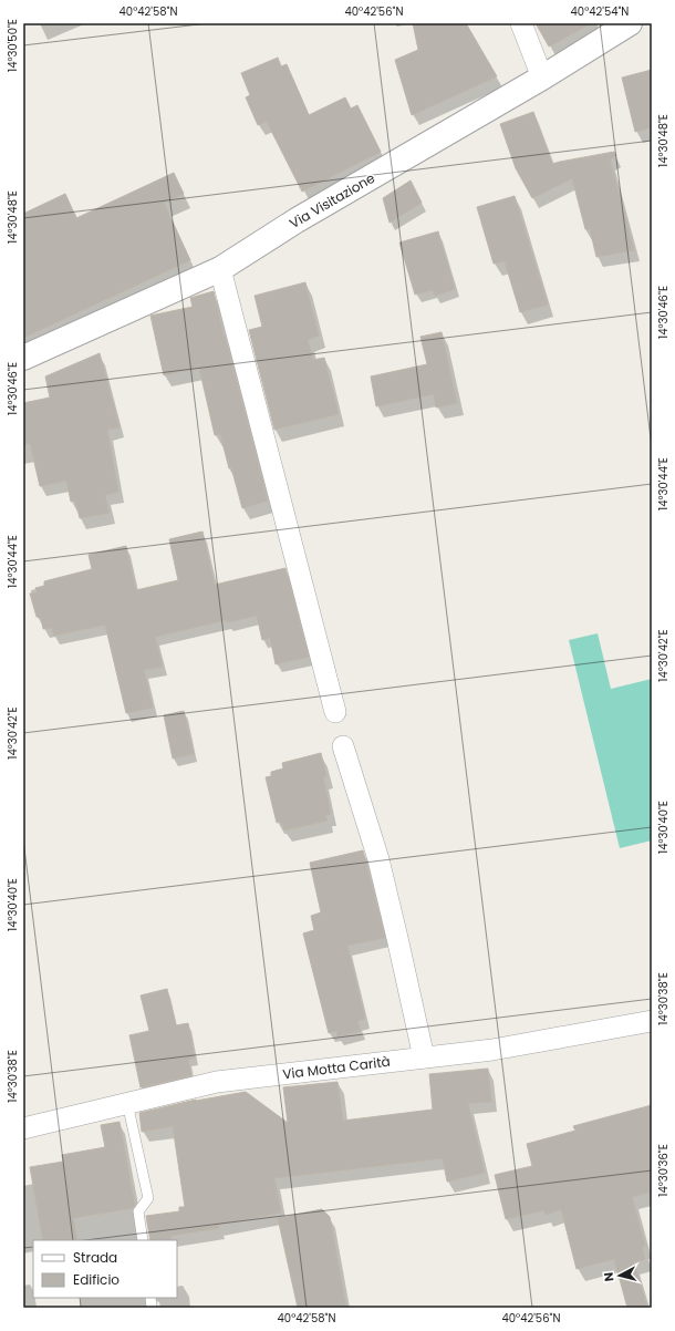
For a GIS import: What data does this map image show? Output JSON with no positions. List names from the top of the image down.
{
  "streets": {
    "street": ["Via Visitazione", "Via Motta Carità"]
  },
  "legend": ["Strada", "Edificio"],
  "north": "left",
  "coordinates": [
    "40°42'58\"N",
    "40°42'56\"N",
    "40°42'54\"N",
    "14°30'50\"E",
    "14°30'48\"E",
    "14°30'46\"E",
    "14°30'44\"E",
    "14°30'42\"E",
    "14°30'40\"E",
    "14°30'38\"E",
    "14°30'36\"E"
  ]
}
